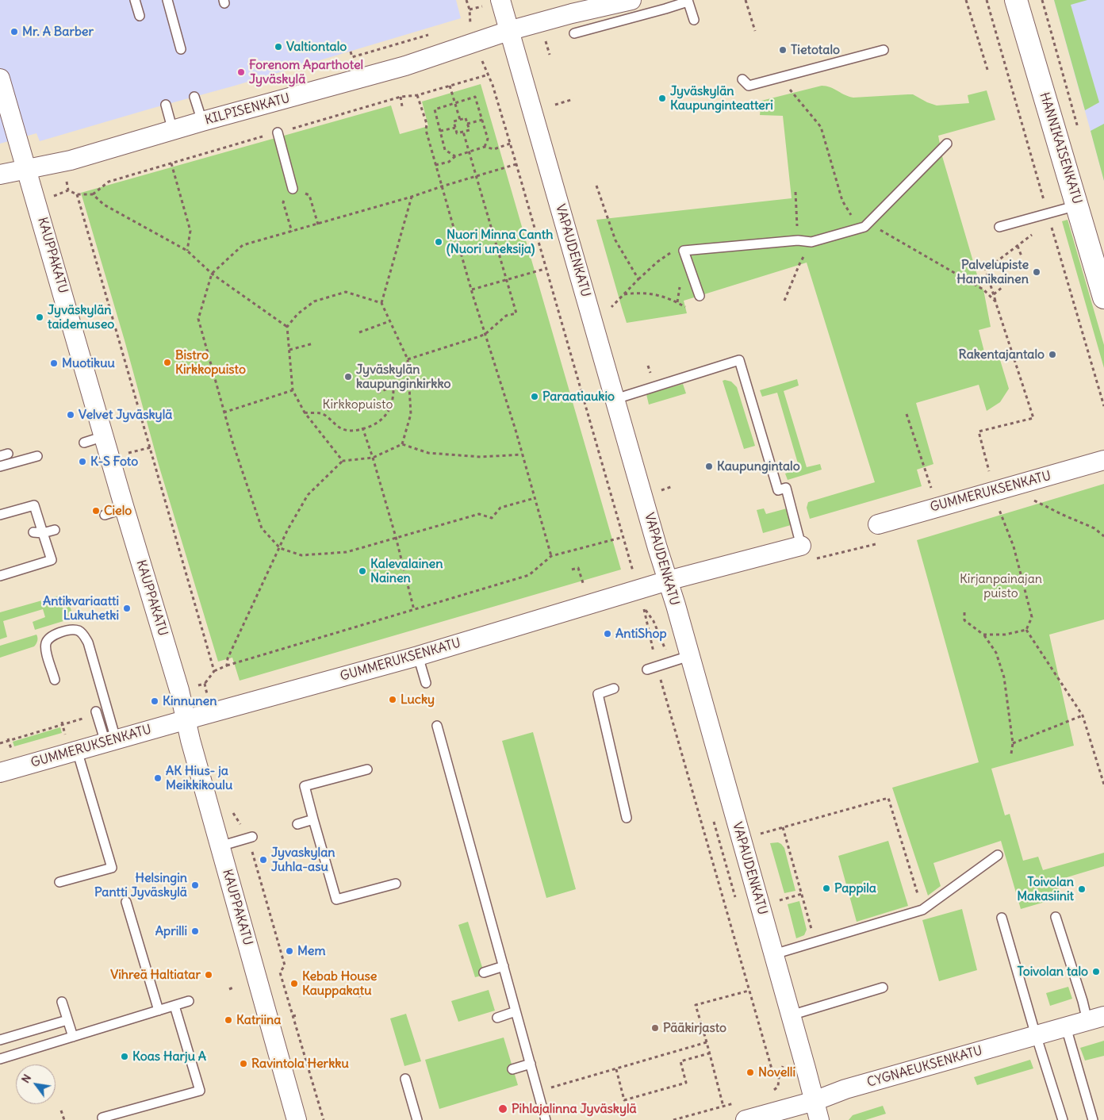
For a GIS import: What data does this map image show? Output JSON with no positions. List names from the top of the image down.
{
  "streets": {
    "main road": ["HANNIKAISENKATU"],
    "street": [
      "KILPISENKATU",
      "VAPAUDENKATU",
      "KAUPPAKATU",
      "GUMMERUKSENKATU",
      "CYGNAEUKSENKATU"
    ]
  },
  "crossings": [
    ["KILPISENKATU", "VAPAUDENKATU"],
    ["KILPISENKATU", "KAUPPAKATU"],
    ["VAPAUDENKATU", "GUMMERUKSENKATU"],
    ["VAPAUDENKATU", "CYGNAEUKSENKATU"],
    ["KAUPPAKATU", "GUMMERUKSENKATU"]
  ],
  "parks": ["Kirkkopuisto", "Kirjanpainajan puisto"],
  "places": [
    "Mr. A Barber",
    "Valtiontalo",
    "Tietotalo",
    "Forenom Aparthotel Jyväskylä",
    "Jyväskylän Kaupunginteatteri",
    "Nuori Minna Canth (Nuori uneksija)",
    "Palvelupiste Hannikainen",
    "Jyväskylän taidemuseo",
    "Rakentajantalo",
    "Bistro Kirkkopuisto",
    "Muotikuu",
    "Jyväskylän kaupunginkirkko",
    "Paraatiaukio",
    "Velvet Jyväskylä",
    "K-S Foto",
    "Kaupungintalo",
    "Cielo",
    "Kalevalainen Nainen",
    "Antikvariaatti Lukuhetki",
    "AntiShop",
    "Lucky",
    "Kinnunen",
    "AK Hius- ja Meikkikoulu",
    "Jyvaskylan Juhla-asu",
    "Helsingin Pantti Jyväskylä",
    "Pappila",
    "Toivolan Makasiinit",
    "Aprilli",
    "Mem",
    "Toivolan talo",
    "Vihreä Haltiatar",
    "Kebab House Kauppakatu",
    "Katriina",
    "Pääkirjasto",
    "Koas Harju A",
    "Ravintola Herkku",
    "Novelli",
    "Pihlajalinna Jyväskylä"
  ],
  "north": "top left"
}
